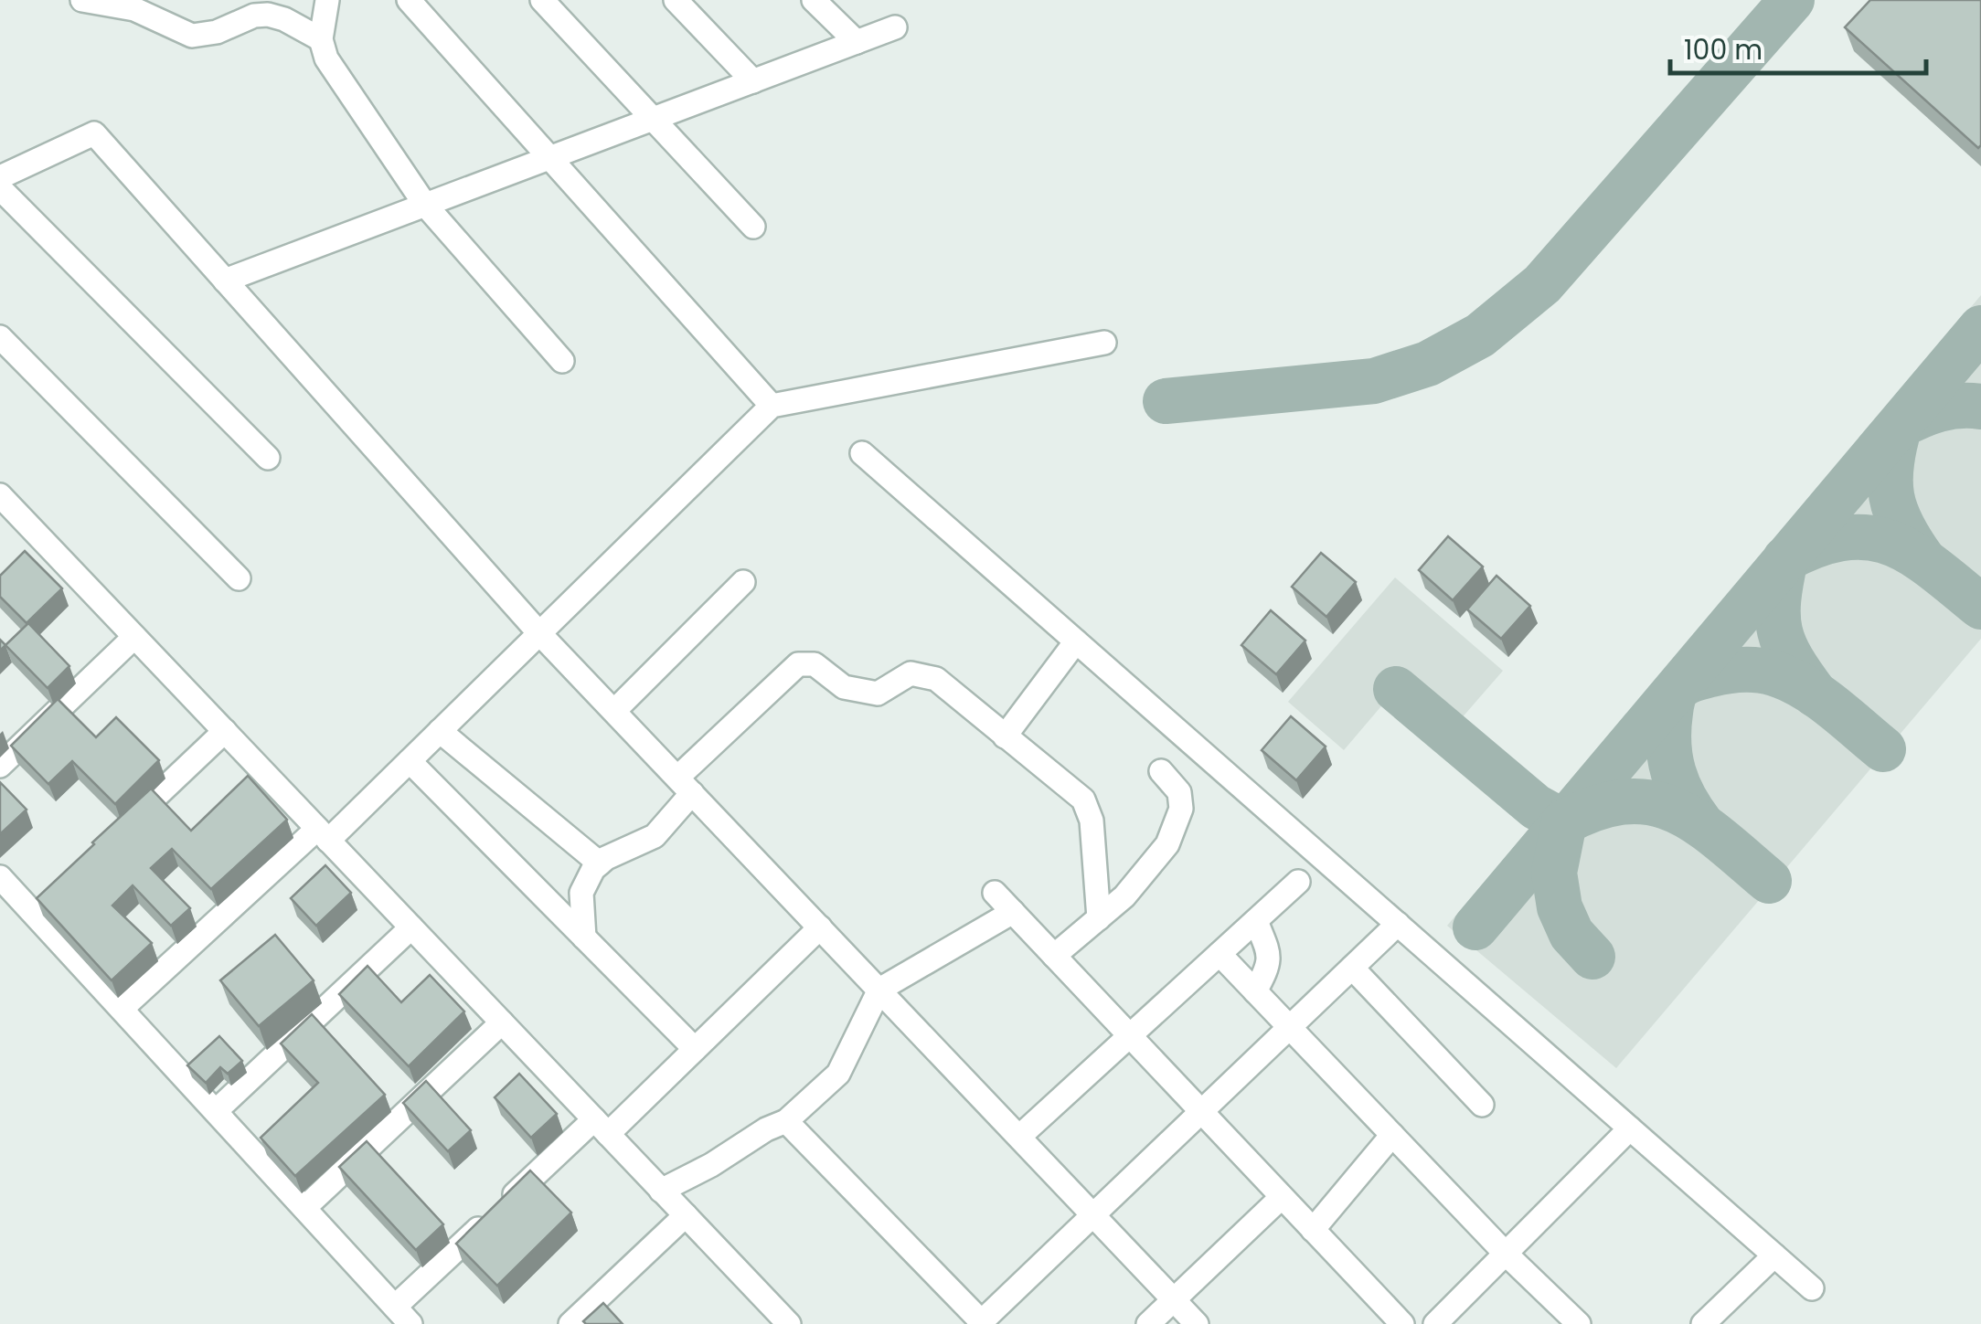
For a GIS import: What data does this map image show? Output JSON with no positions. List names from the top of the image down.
{
  "scale_bar": "100 m"
}
